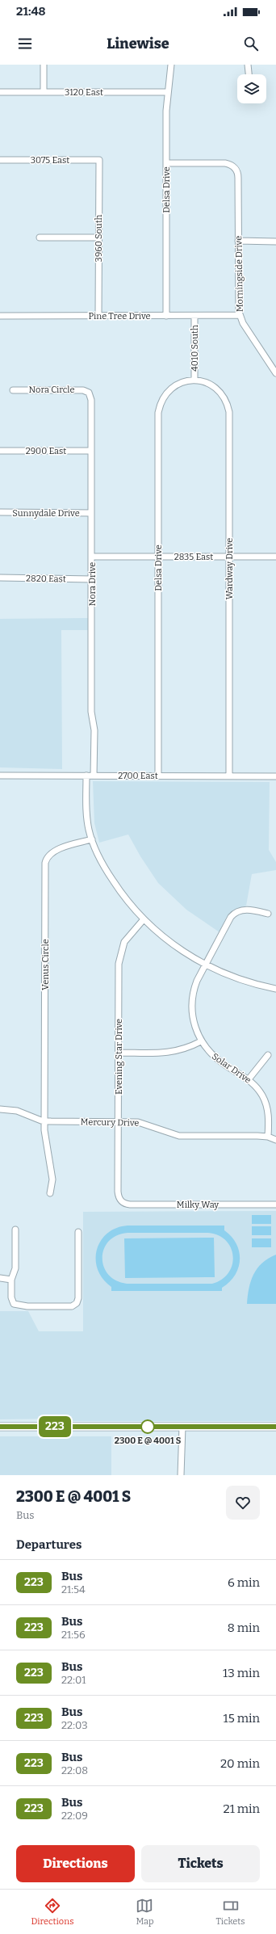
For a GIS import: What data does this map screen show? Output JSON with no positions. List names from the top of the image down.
{
  "streets": {
    "street": [
      "3120 East",
      "3075 East",
      "Delsa Drive",
      "3960 South",
      "Morningside Drive",
      "Pine Tree Drive",
      "4010 South",
      "Nora Circle",
      "2900 East",
      "Sunnydale Drive",
      "2835 East",
      "Wardway Drive",
      "2820 East",
      "Nora Drive",
      "2700 East",
      "Venus Circle",
      "Evening Star Drive",
      "Solar Drive",
      "Mercury Drive",
      "Milky Way"
    ]
  },
  "crossings": [
    ["3120 East", "Delsa Drive"],
    ["3075 East", "3960 South"],
    ["Delsa Drive", "Morningside Drive"],
    ["Delsa Drive", "Pine Tree Drive"],
    ["Delsa Drive", "4010 South"],
    ["Delsa Drive", "2835 East"],
    ["Delsa Drive", "Wardway Drive"],
    ["Delsa Drive", "2700 East"],
    ["3960 South", "Pine Tree Drive"],
    ["Morningside Drive", "Pine Tree Drive"],
    ["Pine Tree Drive", "4010 South"],
    ["4010 South", "Wardway Drive"],
    ["Nora Circle", "Nora Drive"],
    ["2900 East", "Nora Drive"],
    ["Sunnydale Drive", "Nora Drive"],
    ["2835 East", "Wardway Drive"],
    ["2835 East", "Nora Drive"],
    ["Wardway Drive", "2700 East"],
    ["2820 East", "Nora Drive"],
    ["Nora Drive", "2700 East"],
    ["Venus Circle", "Mercury Drive"],
    ["Evening Star Drive", "Mercury Drive"],
    ["Evening Star Drive", "Milky Way"],
    ["Solar Drive", "Mercury Drive"]
  ],
  "places": ["2300 E @ 4001 S"],
  "lines": ["bus line 223"],
  "page": {
    "status": "21:48",
    "header": "Linewise",
    "on_map": "223",
    "heading": [
      ["2300 E @ 4001 S", "Bus"],
      "Departures"
    ],
    "list": [
      {
        "mark": "223",
        "name": "Bus",
        "note": "21:54",
        "value": "6 min"
      },
      {
        "mark": "223",
        "name": "Bus",
        "note": "21:56",
        "value": "8 min"
      },
      {
        "mark": "223",
        "name": "Bus",
        "note": "22:01",
        "value": "13 min"
      },
      {
        "mark": "223",
        "name": "Bus",
        "note": "22:03",
        "value": "15 min"
      },
      {
        "mark": "223",
        "name": "Bus",
        "note": "22:08",
        "value": "20 min"
      },
      {
        "mark": "223",
        "name": "Bus",
        "note": "22:09",
        "value": "21 min"
      }
    ],
    "buttons": ["Directions", "Tickets"],
    "tabs": ["Directions", "Map", "Tickets"]
  }
}
